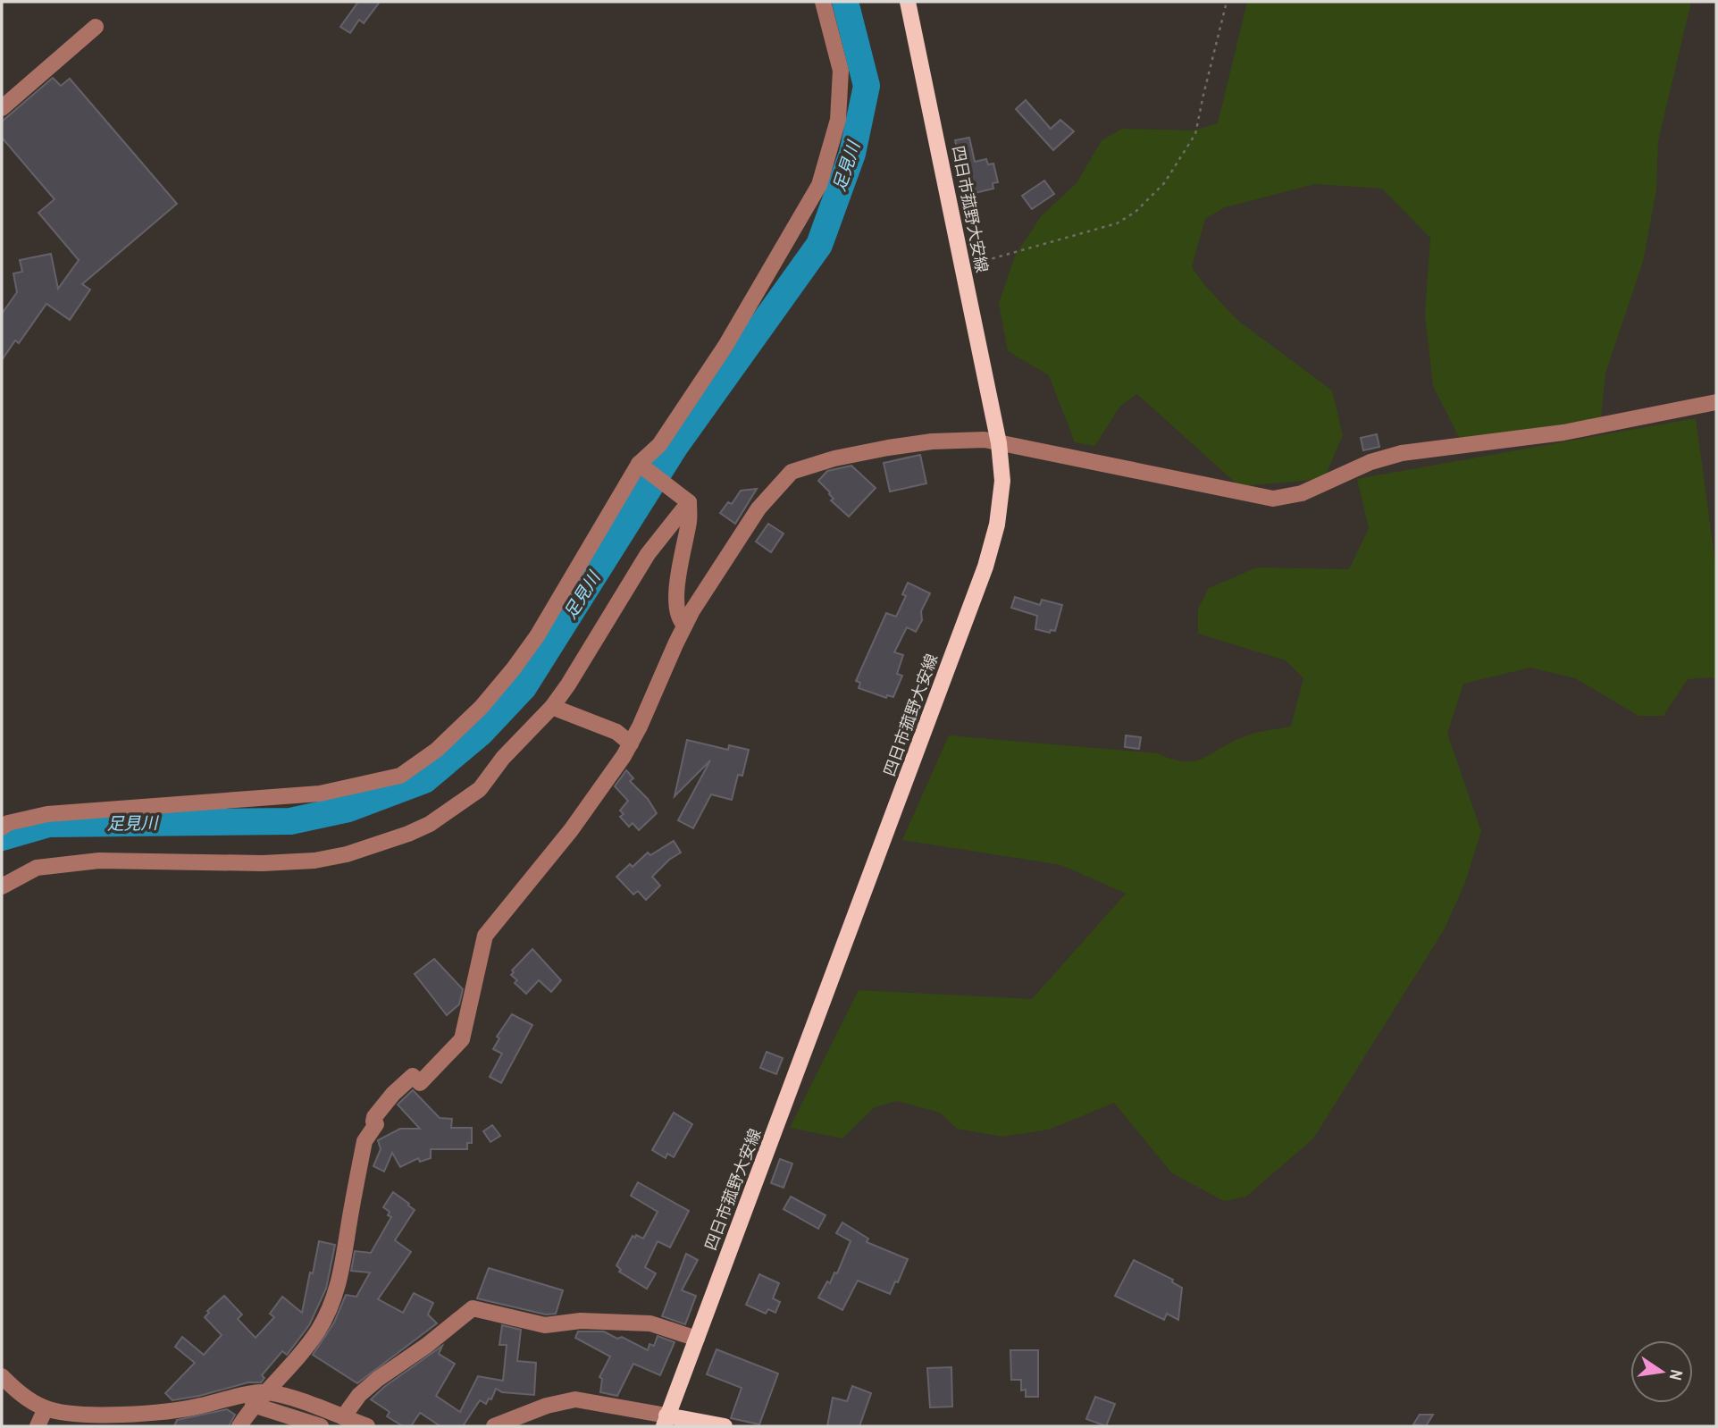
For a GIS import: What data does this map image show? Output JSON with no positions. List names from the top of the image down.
{
  "streets": {
    "main road": ["四日市菰野大安線"]
  },
  "water": ["足見川"],
  "north": "right"
}
